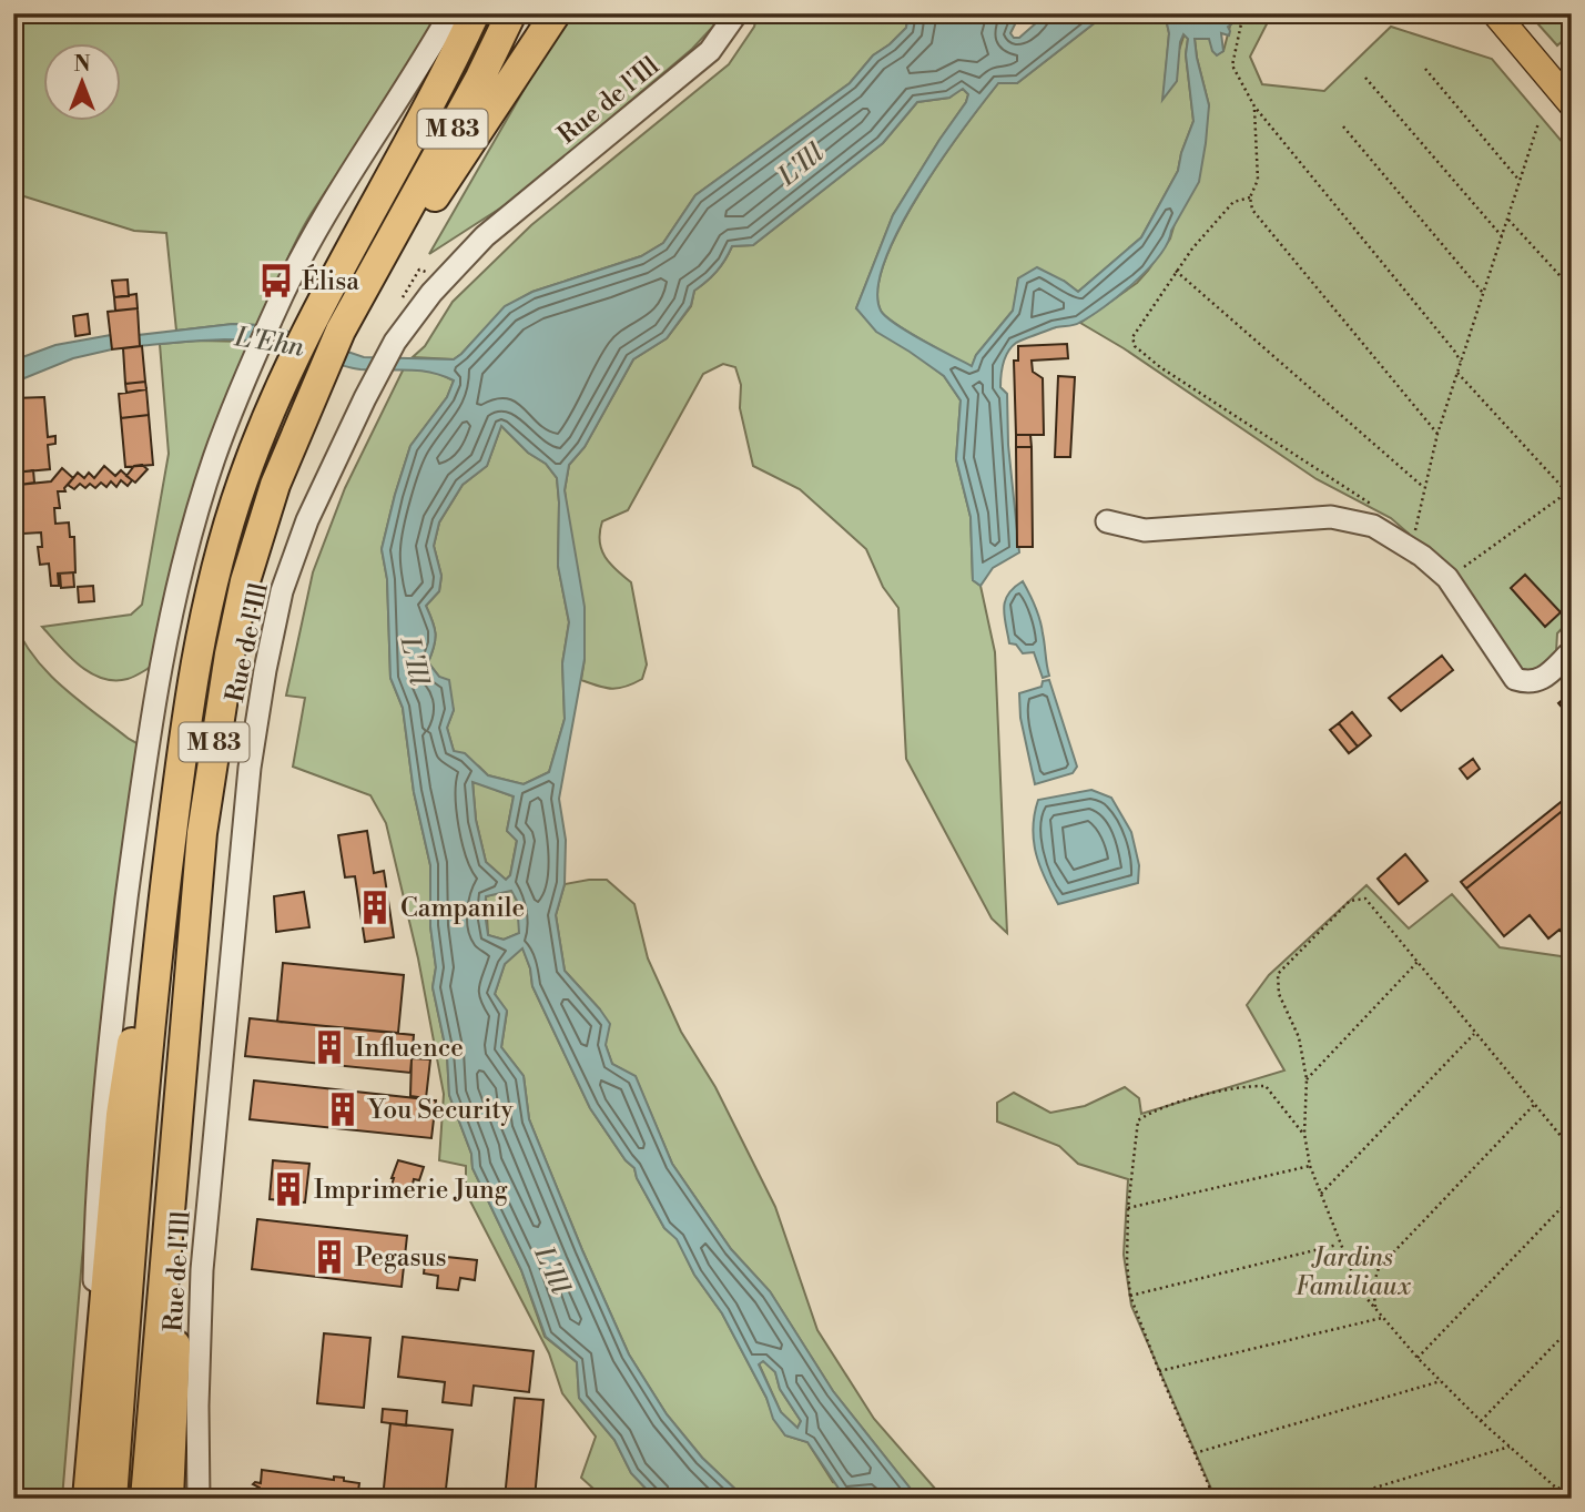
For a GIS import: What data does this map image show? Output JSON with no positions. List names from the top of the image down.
{
  "streets": {
    "highway": ["M 83"],
    "street": ["Rue de l'Ill"]
  },
  "water": ["L'Ill", "L'Ehn"],
  "parks": ["Jardins Familiaux"],
  "places": {
    "bus stop": ["Élisa"],
    "building": [
      "Campanile",
      "Influence",
      "You Security",
      "Imprimerie Jung",
      "Pegasus"
    ]
  },
  "north": "top"
}
